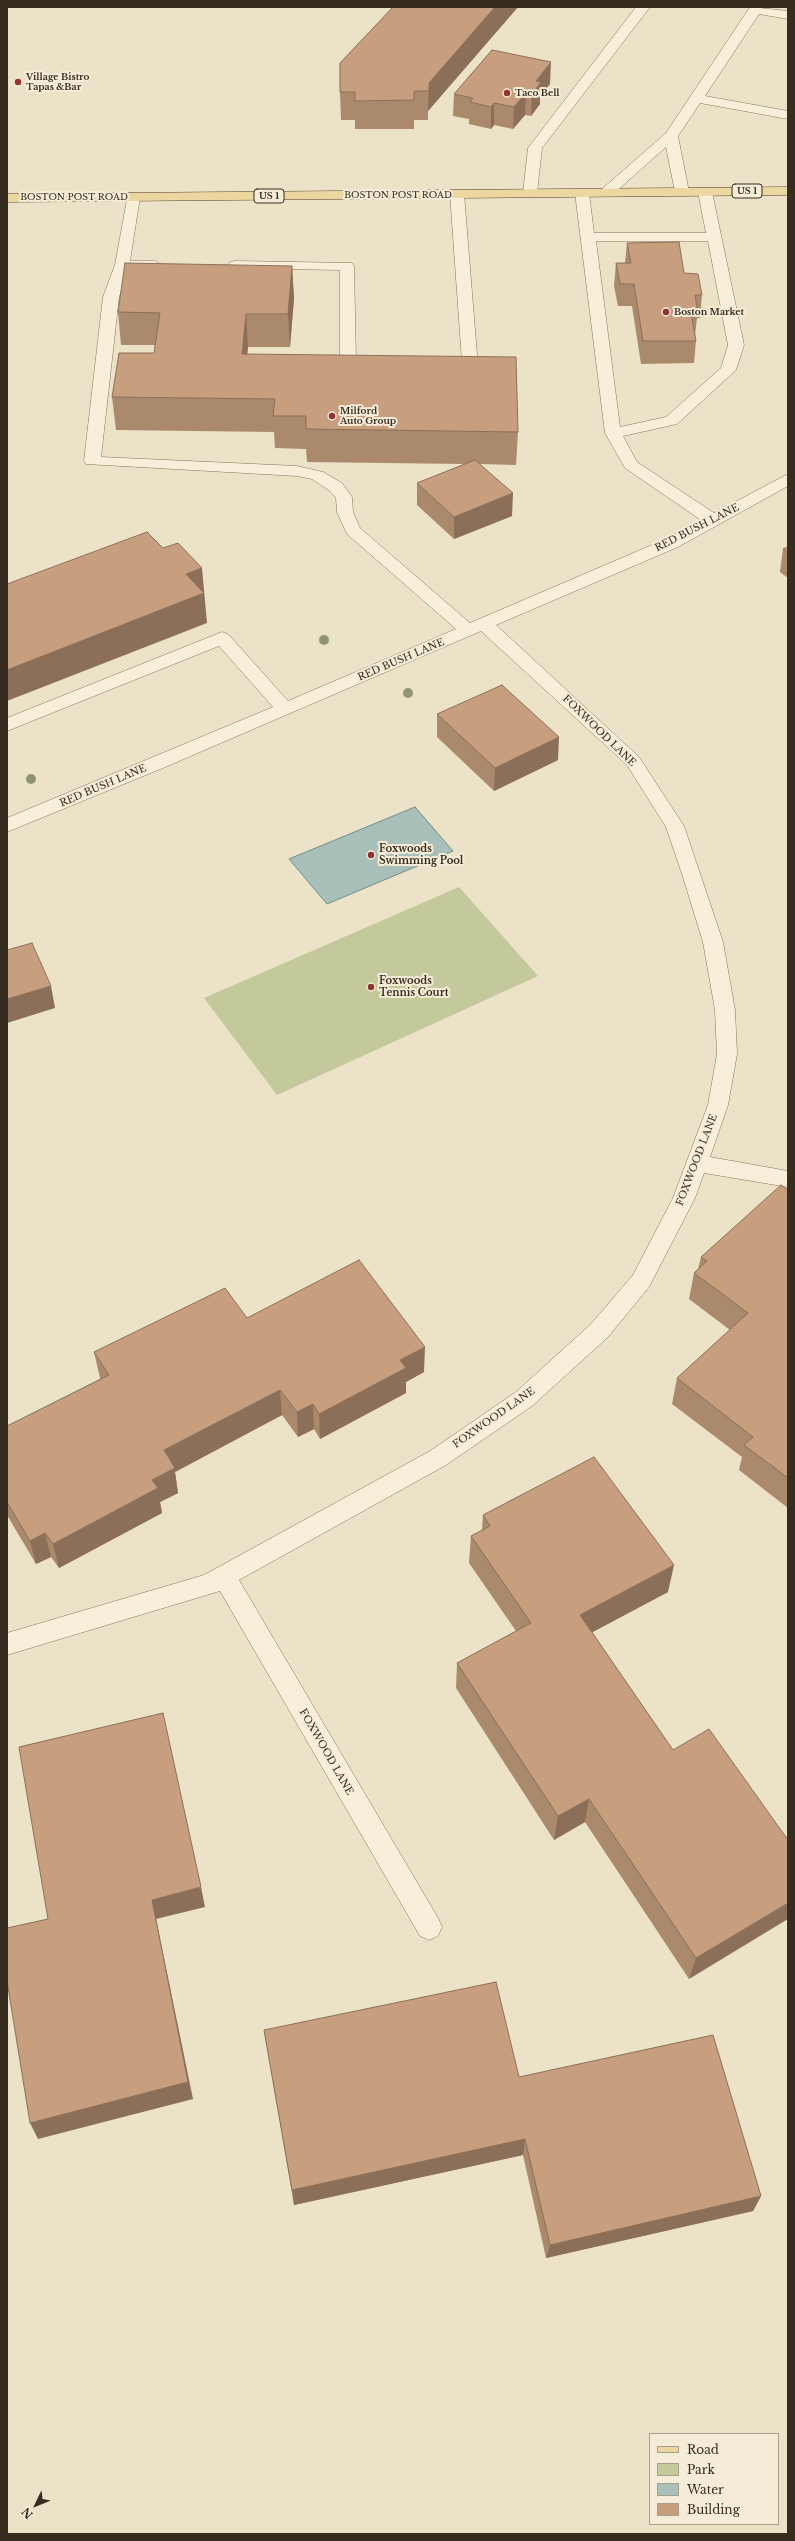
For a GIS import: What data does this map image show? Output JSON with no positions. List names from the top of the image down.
{
  "streets": {
    "main road": ["US 1", "BOSTON POST ROAD"],
    "street": ["RED BUSH LANE", "FOXWOOD LANE"]
  },
  "crossings": [
    ["RED BUSH LANE", "FOXWOOD LANE"]
  ],
  "places": [
    "Village Bistro Tapas &Bar",
    "Taco Bell",
    "Boston Market",
    "Milford Auto Group",
    "Foxwoods Swimming Pool",
    "Foxwoods Tennis Court"
  ],
  "legend": [
    "Road",
    "Park",
    "Water",
    "Building"
  ],
  "north": "bottom left"
}
